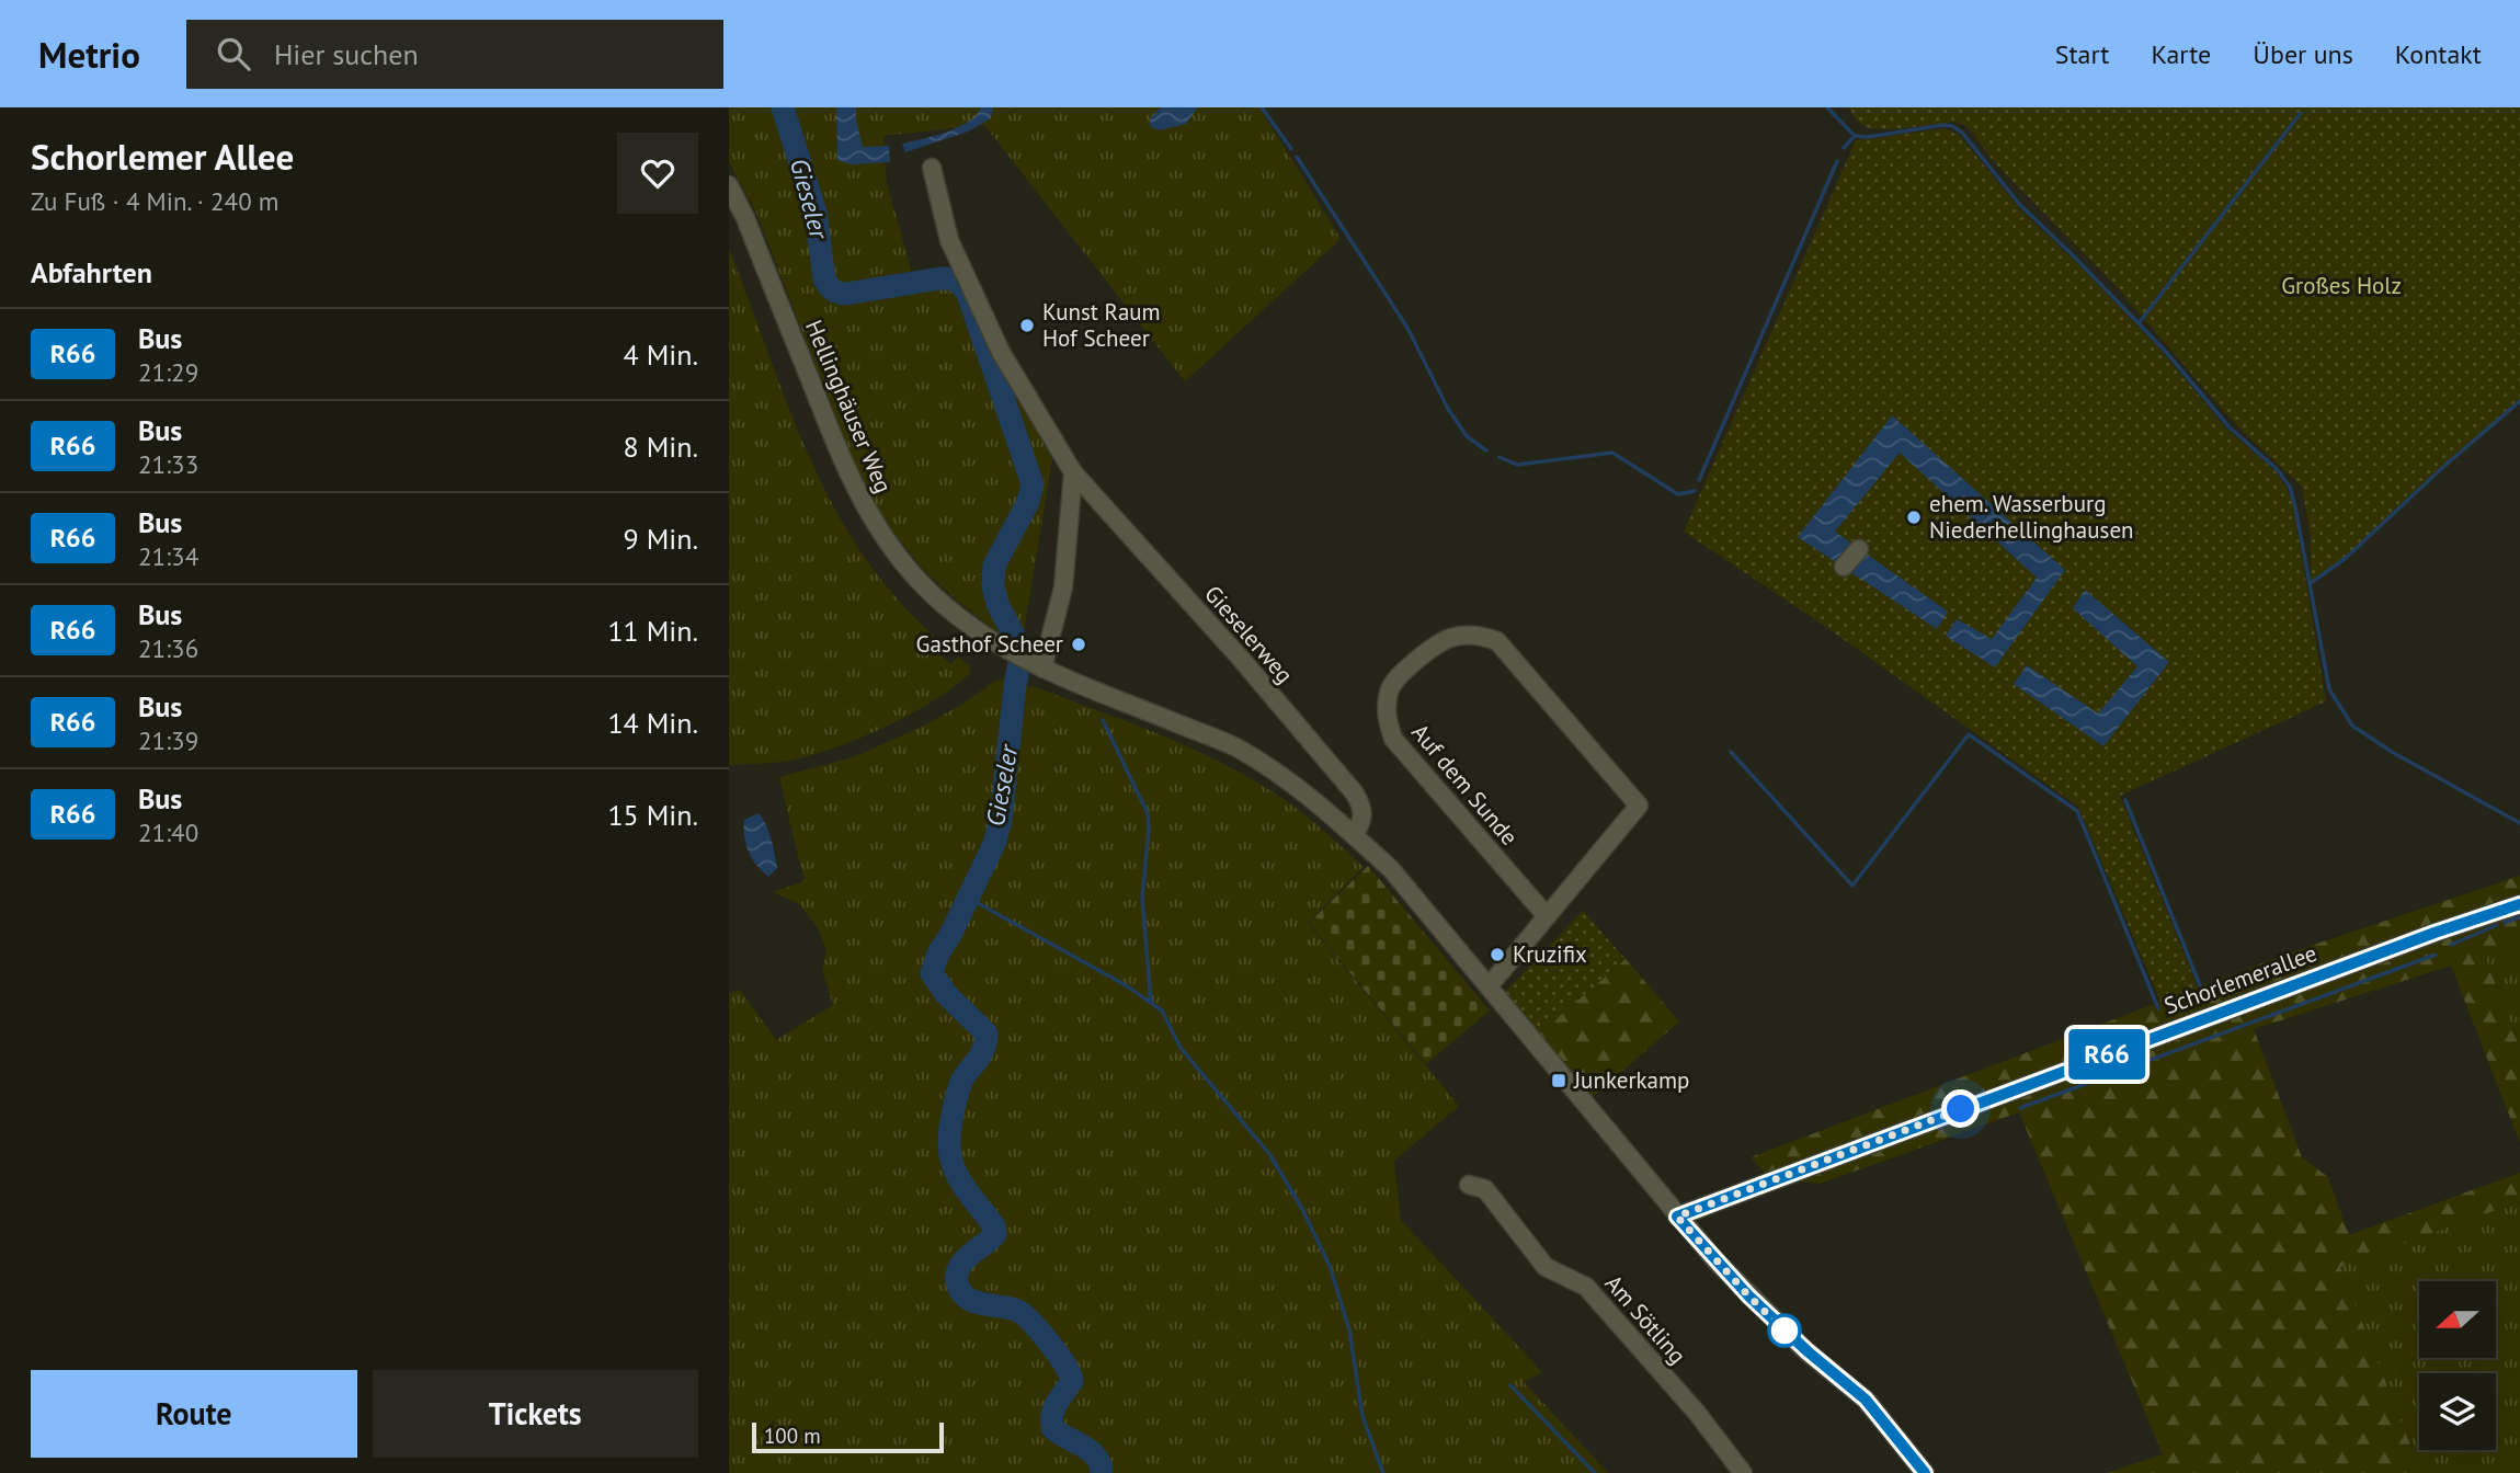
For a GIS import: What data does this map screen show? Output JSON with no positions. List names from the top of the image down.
{
  "streets": {
    "street": [
      "Hellinghäuser Weg",
      "Gieselerweg",
      "Auf dem Sunde",
      "Schorlemerallee",
      "Am Sötling"
    ]
  },
  "crossings": [
    ["Hellinghäuser Weg", "Gieselerweg"],
    ["Hellinghäuser Weg", "Schorlemerallee"]
  ],
  "water": ["Gieseler"],
  "parks": ["Großes Holz"],
  "places": {
    "other": [
      "Kunst Raum Hof Scheer",
      "ehem. Wasserburg Niederhellinghausen",
      "Gasthof Scheer",
      "Kruzifix"
    ],
    "transit": ["Junkerkamp"]
  },
  "lines": ["bus line R66"],
  "scale_bar": "100 m",
  "north": "left",
  "page": {
    "header": "Metrio",
    "search": "Hier suchen",
    "nav": [
      "Start",
      "Karte",
      "Über uns",
      "Kontakt"
    ],
    "heading": [
      ["Schorlemer Allee", "Zu Fuß · 4 Min. · 240 m"],
      "Abfahrten"
    ],
    "on_map": "R66",
    "list": [
      {
        "mark": "R66",
        "name": "Bus",
        "note": "21:29",
        "value": "4 Min."
      },
      {
        "mark": "R66",
        "name": "Bus",
        "note": "21:33",
        "value": "8 Min."
      },
      {
        "mark": "R66",
        "name": "Bus",
        "note": "21:34",
        "value": "9 Min."
      },
      {
        "mark": "R66",
        "name": "Bus",
        "note": "21:36",
        "value": "11 Min."
      },
      {
        "mark": "R66",
        "name": "Bus",
        "note": "21:39",
        "value": "14 Min."
      },
      {
        "mark": "R66",
        "name": "Bus",
        "note": "21:40",
        "value": "15 Min."
      }
    ],
    "buttons": ["Route", "Tickets"],
    "scale": "100 m"
  }
}
